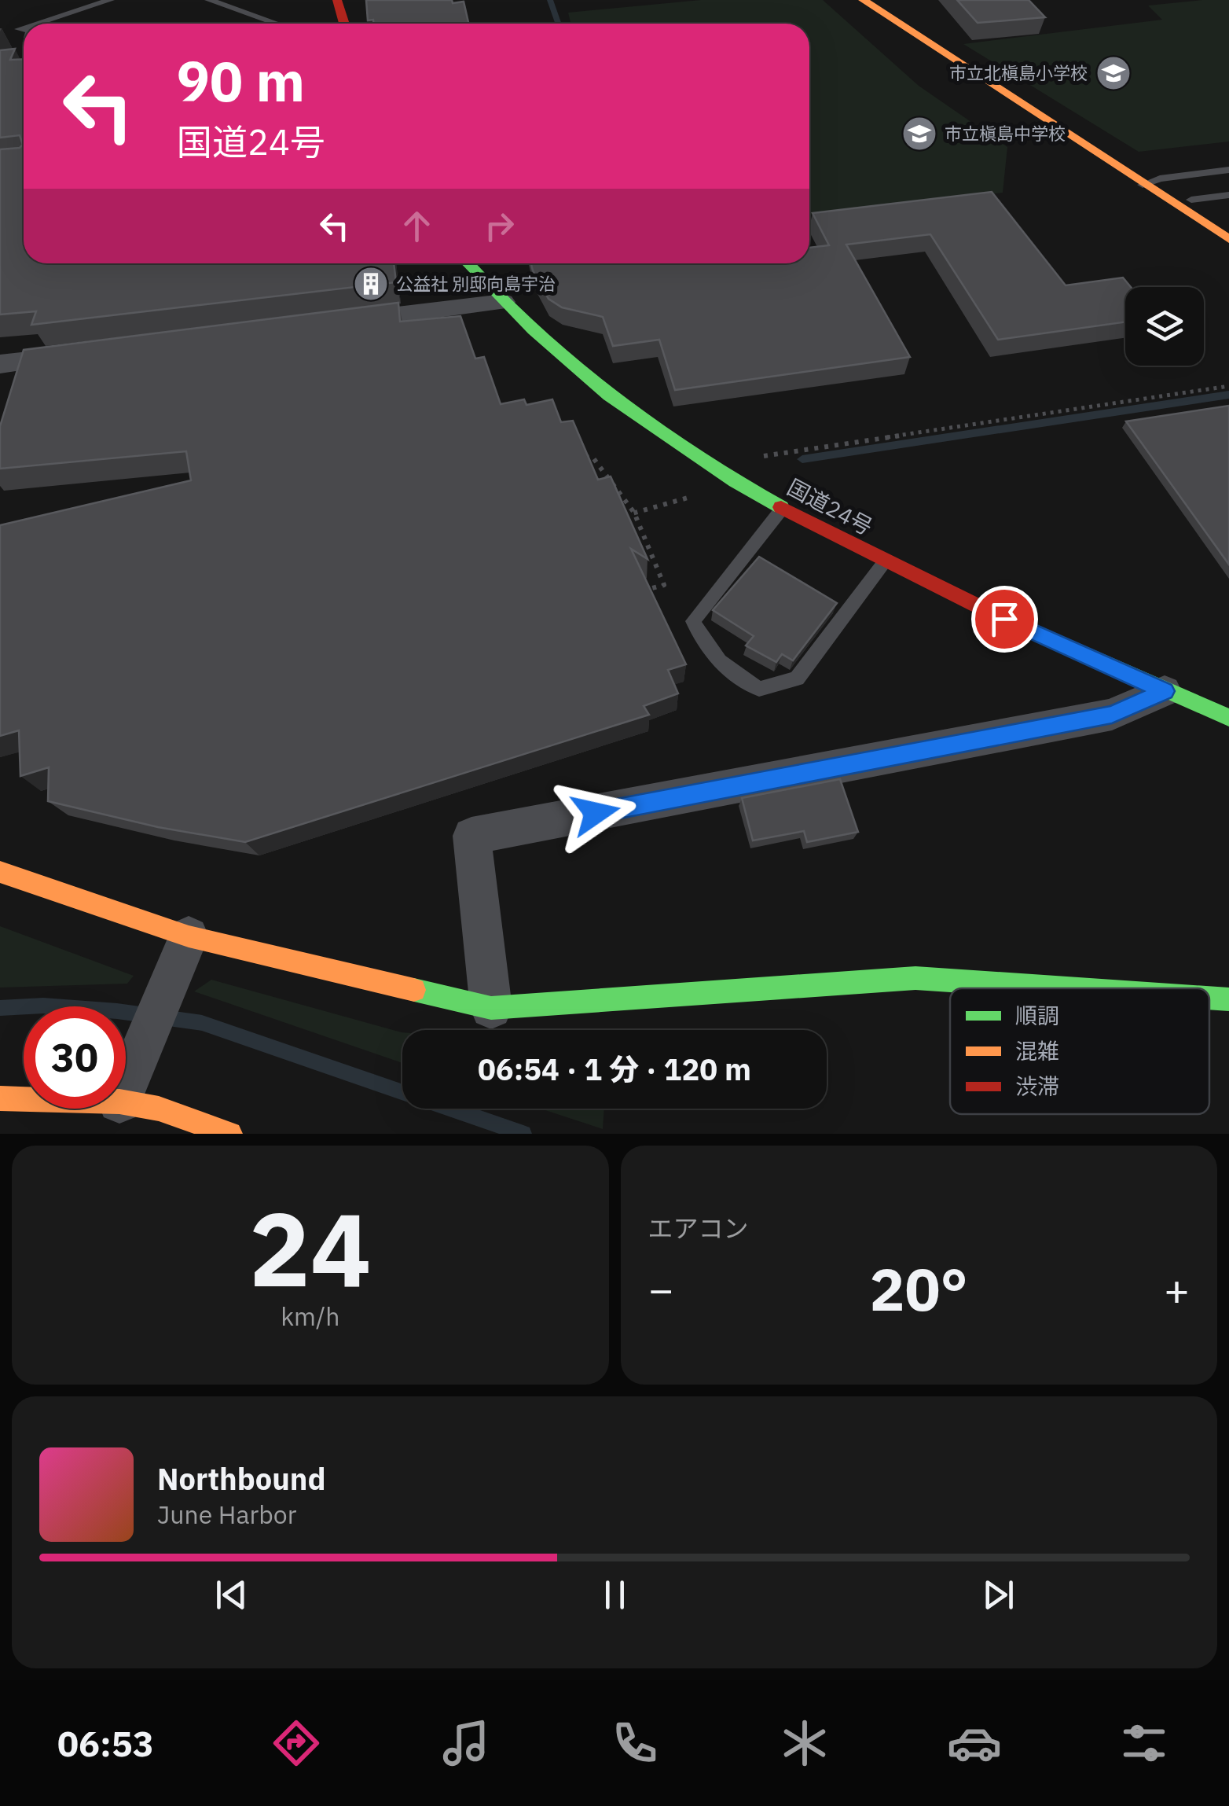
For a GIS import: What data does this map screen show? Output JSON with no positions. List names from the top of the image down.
{
  "streets": {
    "main road": ["国道24号"]
  },
  "places": {
    "school or university": ["市立北槇島小学校", "市立槇島中学校"],
    "building": ["公益社 別邸向島宇治"]
  },
  "legend": ["順調", "混雑", "渋滞"],
  "page": {
    "turn": ["90 m", "国道24号"],
    "limit": "30",
    "trip": "06:54 · 1 分 · 120 m",
    "tile": [
      ["24", "km/h"],
      "エアコン"
    ],
    "heat": ["−", "20°", "+"],
    "song": ["Northbound", "June Harbor"],
    "tabs": "06:53"
  }
}
